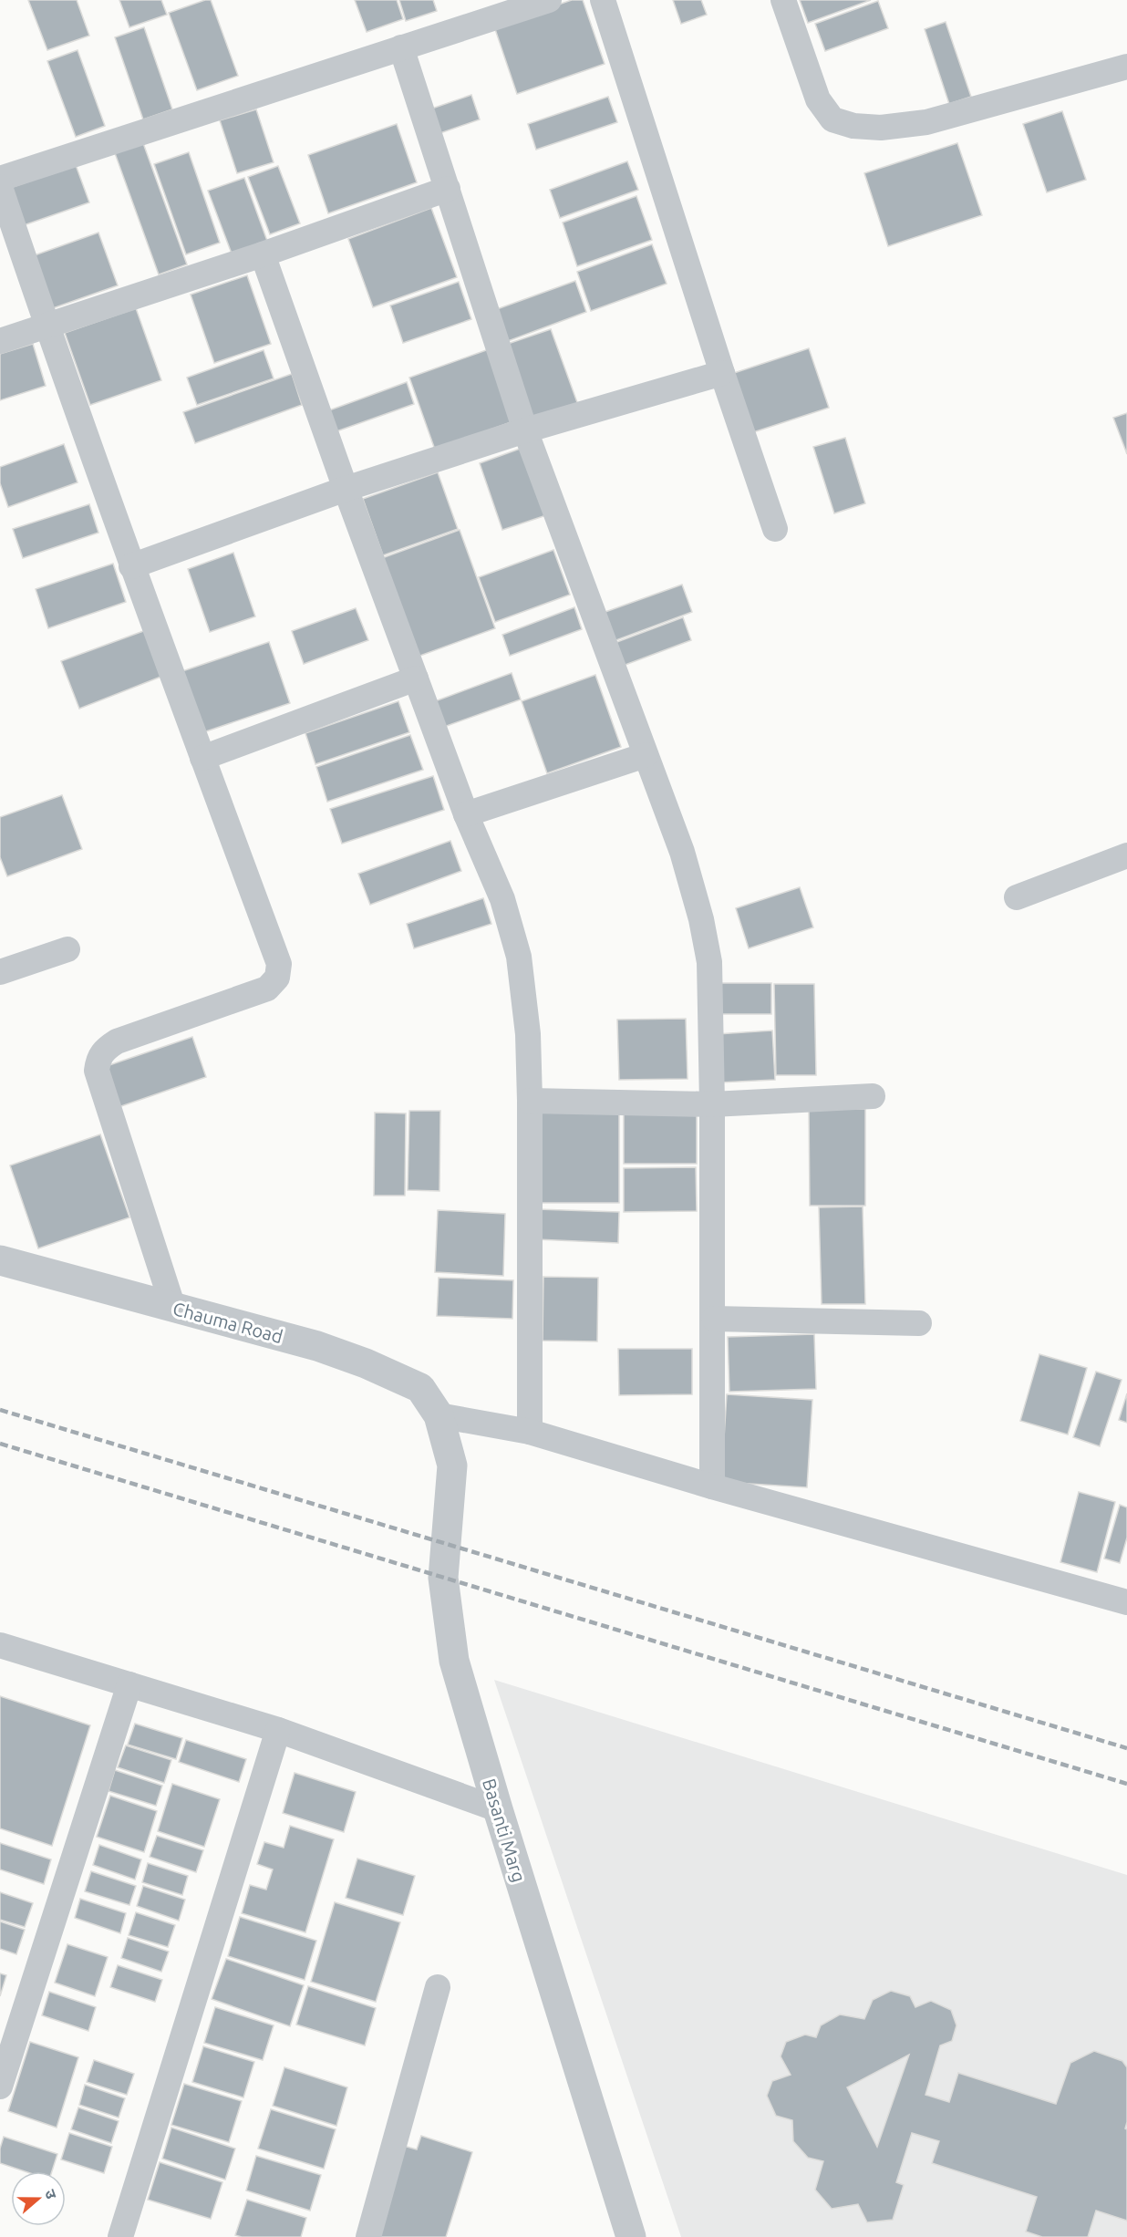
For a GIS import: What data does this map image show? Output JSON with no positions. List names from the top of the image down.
{
  "streets": {
    "street": ["Chauma Road", "Basanti Marg"]
  },
  "crossings": [
    ["Chauma Road", "Basanti Marg"]
  ],
  "north": "right"
}
